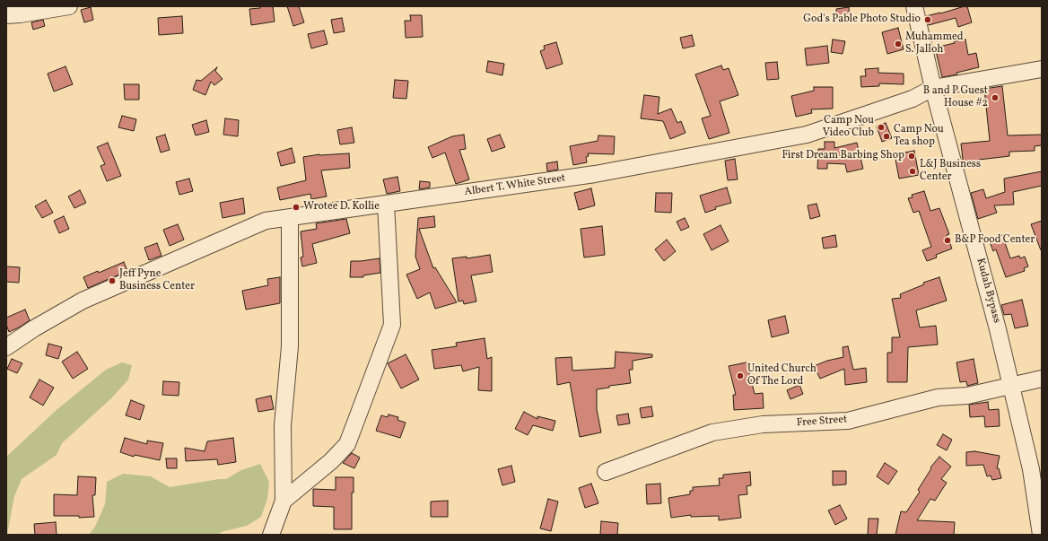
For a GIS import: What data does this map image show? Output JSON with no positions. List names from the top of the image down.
{
  "streets": {
    "street": ["Albert T. White Street", "Kudah Bypass", "Free Street"]
  },
  "crossings": [
    ["Albert T. White Street", "Kudah Bypass"],
    ["Kudah Bypass", "Free Street"]
  ],
  "places": [
    "God's Pable Photo Studio",
    "Muhammed S. Jalloh",
    "B and P Guest House #2",
    "Camp Nou Video Club",
    "Camp Nou Tea shop",
    "First Dream Barbing Shop",
    "L&J Business Center",
    "Wrotee D. Kollie",
    "B&P Food Center",
    "Jeff Pyne Business Center",
    "United Church Of The Lord"
  ]
}
